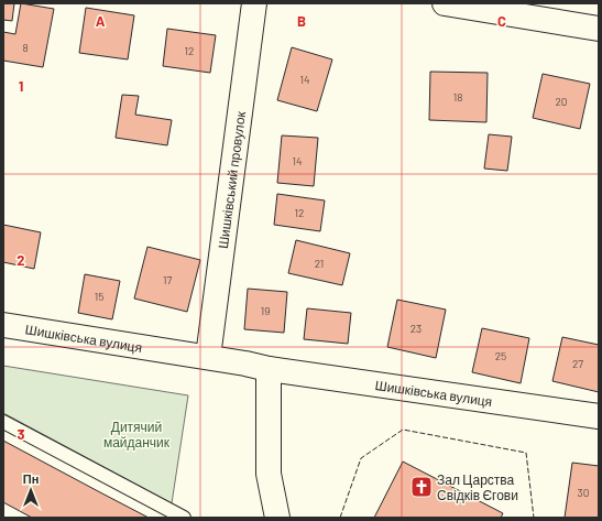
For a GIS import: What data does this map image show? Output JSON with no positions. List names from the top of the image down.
{
  "streets": {
    "street": ["Шишківський провулок", "Шишківська вулиця"]
  },
  "crossings": [
    ["Шишківський провулок", "Шишківська вулиця"]
  ],
  "parks": ["Дитячий майданчик"],
  "places": {
    "church": ["Зал Царства Свідків Єгови"]
  },
  "house_numbers": [
    "8",
    "12",
    "14",
    "18",
    "20",
    "14",
    "12",
    "21",
    "17",
    "15",
    "19",
    "23",
    "25",
    "27",
    "30"
  ],
  "north": "top",
  "grid": {
    "columns": ["A", "B", "C"],
    "rows": ["1", "2", "3"]
  }
}
